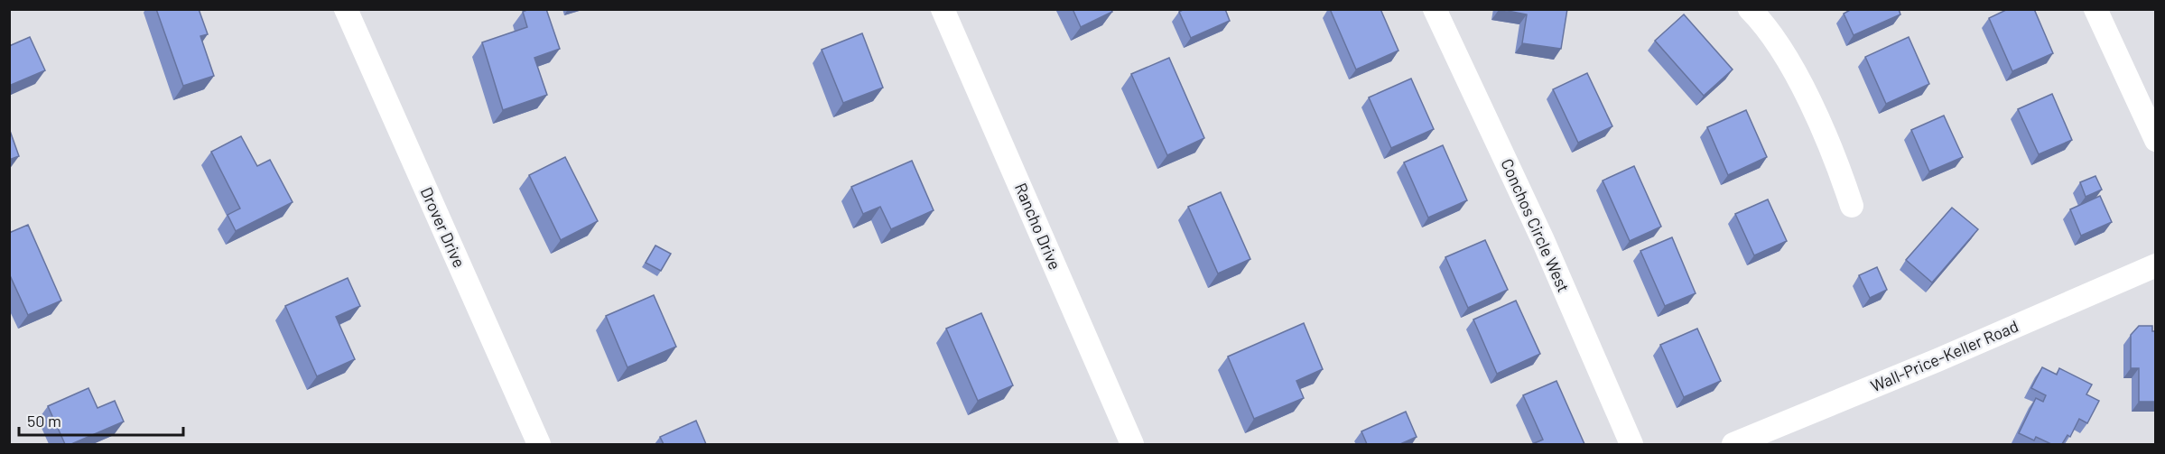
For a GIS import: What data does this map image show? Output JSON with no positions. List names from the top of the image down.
{
  "streets": {
    "street": [
      "Conchos Circle West",
      "Rancho Drive",
      "Drover Drive",
      "Wall-Price-Keller Road"
    ]
  },
  "scale_bar": "50 m"
}
